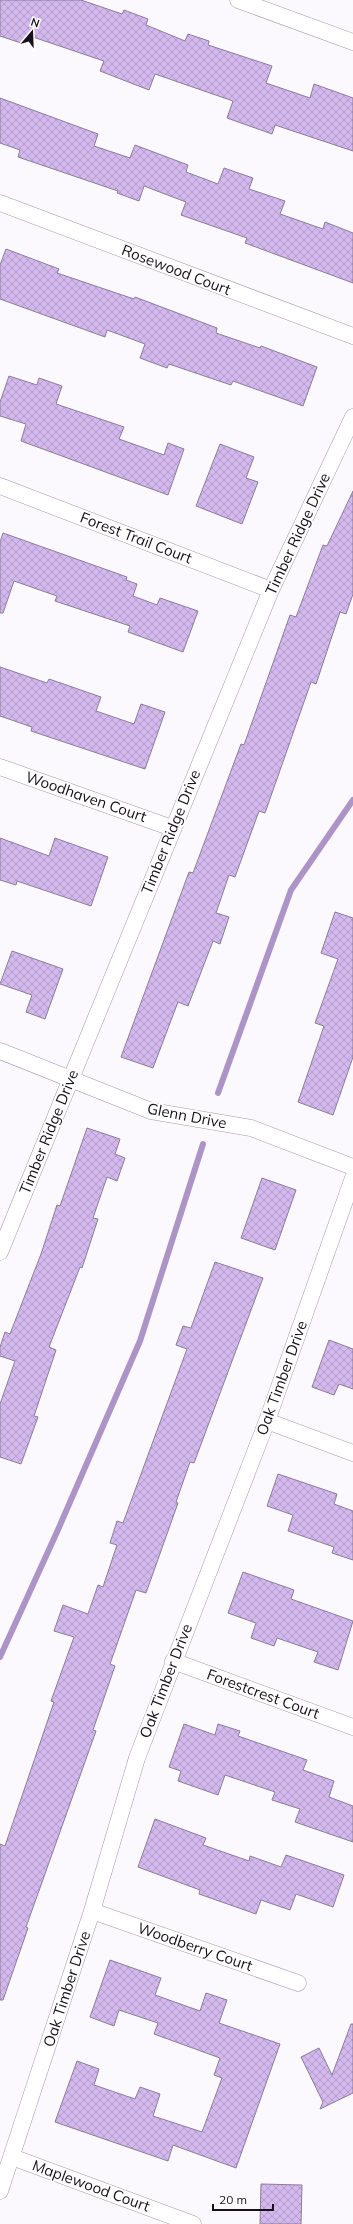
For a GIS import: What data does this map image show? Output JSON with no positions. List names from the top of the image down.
{
  "streets": {
    "street": [
      "Rosewood Court",
      "Timber Ridge Drive",
      "Forest Trail Court",
      "Woodhaven Court",
      "Glenn Drive",
      "Oak Timber Drive",
      "Forestcrest Court",
      "Woodberry Court",
      "Maplewood Court"
    ]
  },
  "crossings": [
    ["Timber Ridge Drive", "Forest Trail Court"],
    ["Timber Ridge Drive", "Woodhaven Court"],
    ["Timber Ridge Drive", "Glenn Drive"],
    ["Oak Timber Drive", "Forestcrest Court"],
    ["Oak Timber Drive", "Woodberry Court"],
    ["Oak Timber Drive", "Maplewood Court"]
  ],
  "scale_bar": "20 m",
  "north": "top"
}
